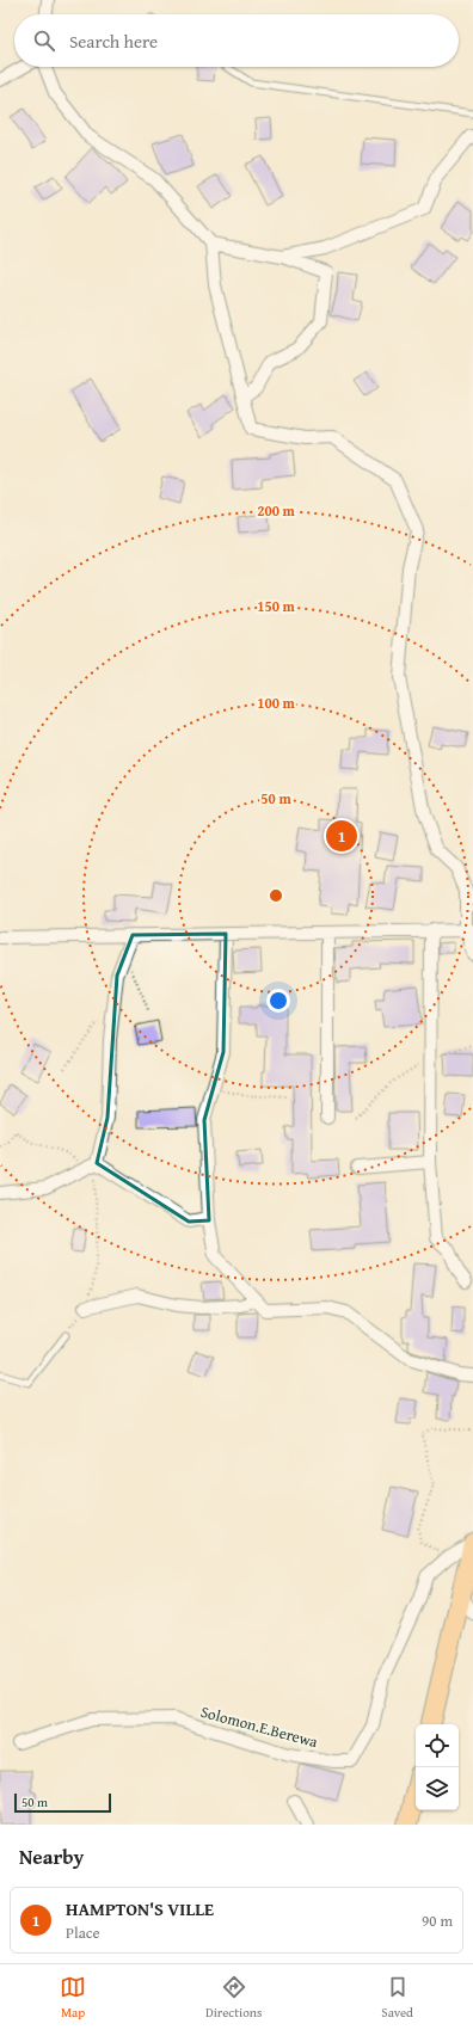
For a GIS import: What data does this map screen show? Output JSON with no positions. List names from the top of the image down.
{
  "streets": {
    "street": ["Solomon.E.Berewa"]
  },
  "scale_bar": "50 m",
  "page": {
    "search": "Search here",
    "pins": "1",
    "scale": "50 m",
    "heading": "Nearby",
    "list": [
      {
        "mark": "1",
        "name": "HAMPTON'S VILLE",
        "note": "Place",
        "value": "90 m"
      }
    ],
    "nav": ["Map", "Directions", "Saved"]
  },
  "rings": [
    "200 m",
    "150 m",
    "100 m",
    "50 m"
  ]
}
